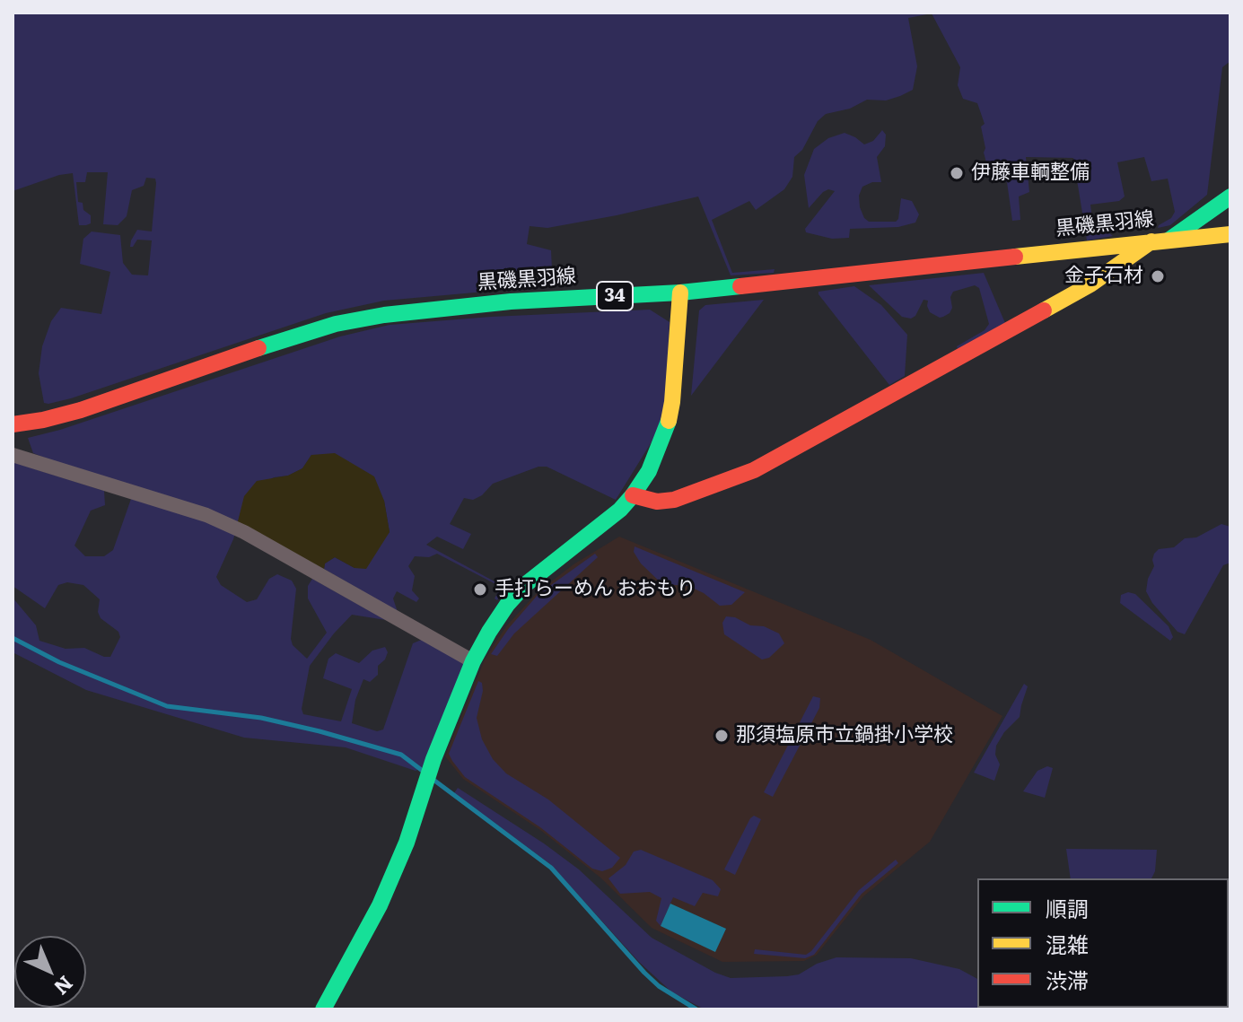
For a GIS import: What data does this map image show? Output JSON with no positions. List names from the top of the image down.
{
  "streets": {
    "street": ["黒磯黒羽線", "34"]
  },
  "places": [
    "伊藤車輌整備",
    "金子石材",
    "手打らーめん おおもり",
    "那須塩原市立鍋掛小学校"
  ],
  "legend": ["順調", "混雑", "渋滞"],
  "north": "bottom right"
}
